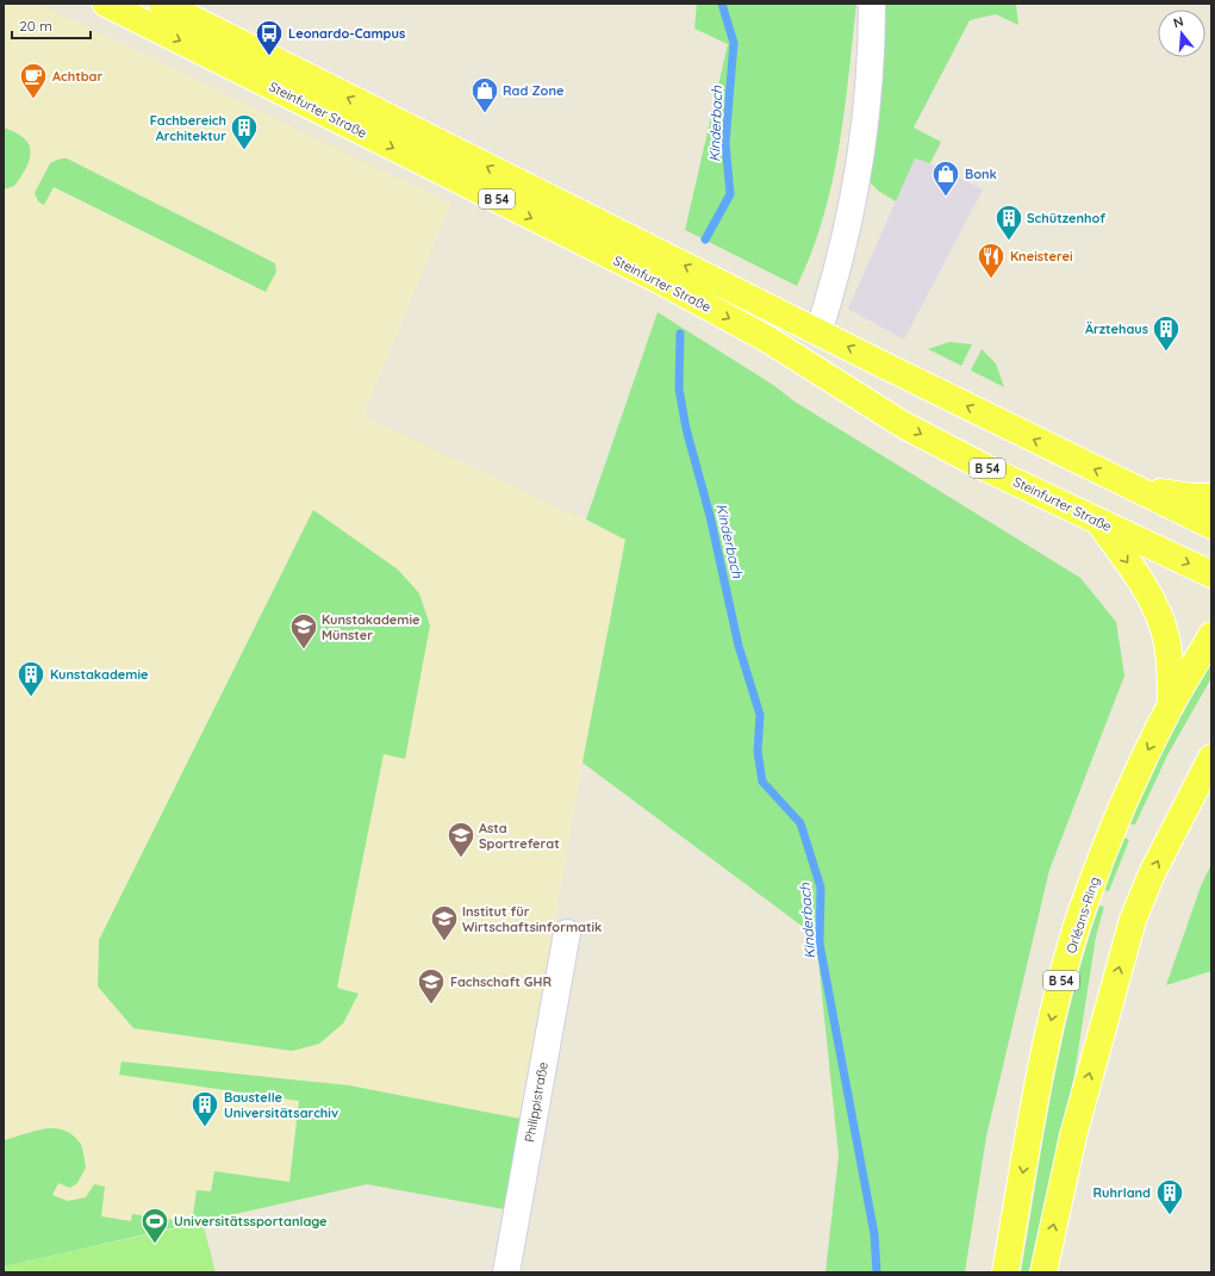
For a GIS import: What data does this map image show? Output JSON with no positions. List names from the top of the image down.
{
  "streets": {
    "main road": ["Steinfurter Straße", "B 54", "Orléans-Ring"],
    "street": ["Philippistraße"]
  },
  "crossings": [
    ["Steinfurter Straße", "B 54"],
    ["B 54", "Orléans-Ring"]
  ],
  "water": ["Kinderbach"],
  "places": {
    "bus stop": ["Leonardo-Campus"],
    "cafe": ["Achtbar"],
    "shop": ["Rad Zone", "Bonk"],
    "building": [
      "Fachbereich Architektur",
      "Schützenhof",
      "Ärztehaus",
      "Kunstakademie",
      "Baustelle Universitätsarchiv",
      "Ruhrland"
    ],
    "restaurant": ["Kneisterei"],
    "school or university": [
      "Kunstakademie Münster",
      "Asta Sportreferat",
      "Institut für Wirtschaftsinformatik",
      "Fachschaft GHR"
    ],
    "sports": ["Universitätssportanlage"]
  },
  "scale_bar": "20 m",
  "north": "top"
}
